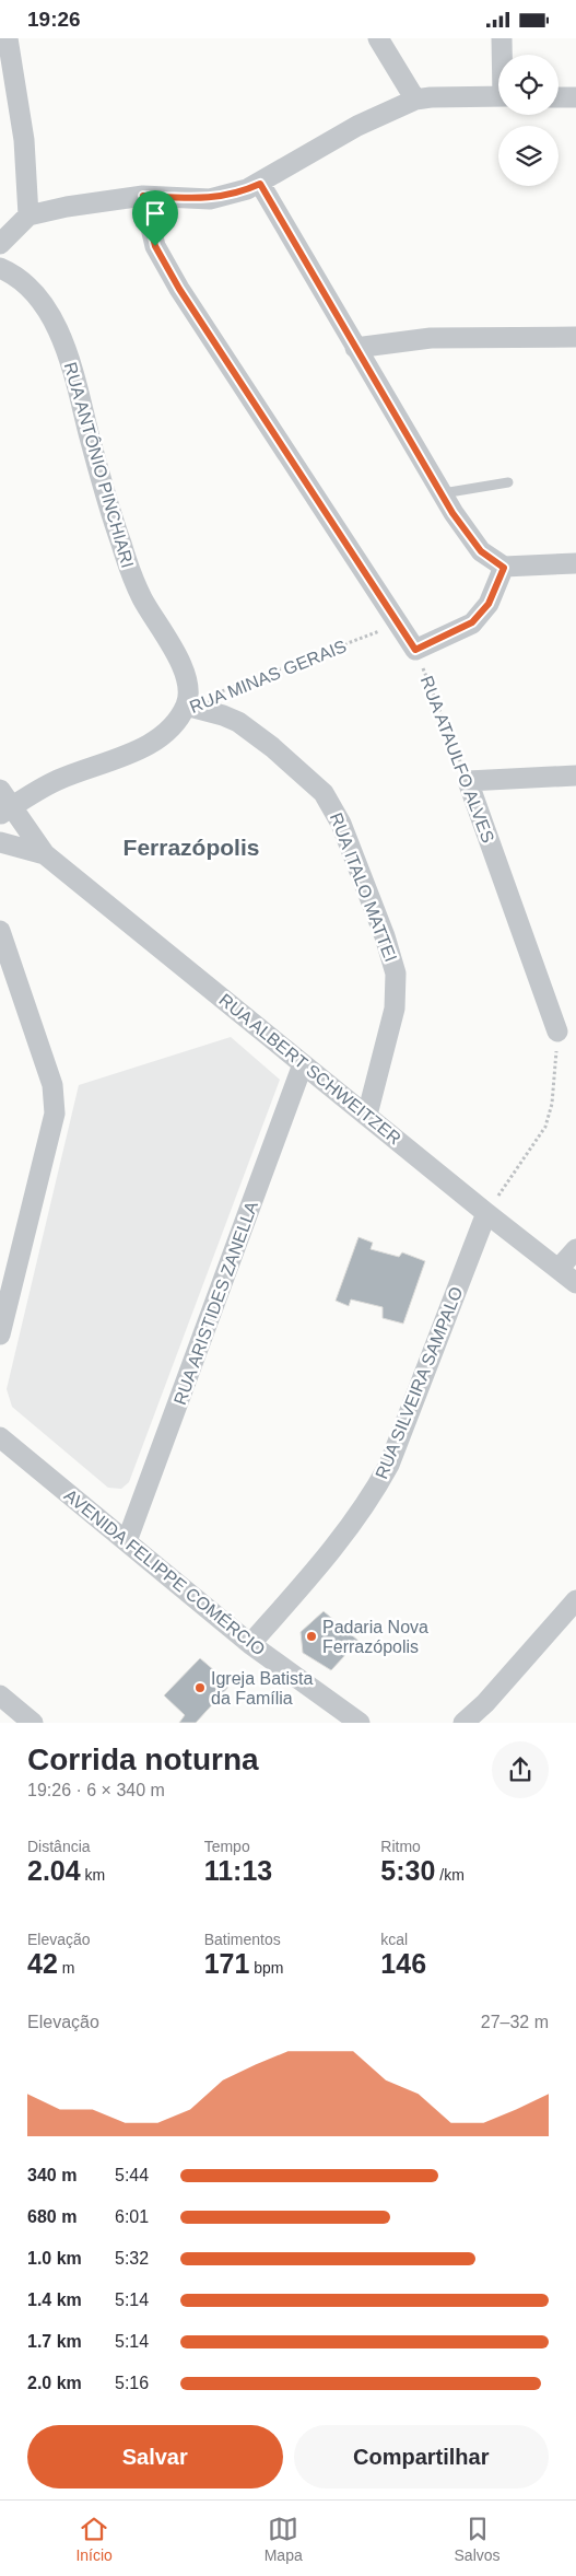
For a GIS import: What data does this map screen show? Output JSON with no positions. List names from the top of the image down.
{
  "streets": {
    "street": [
      "RUA ANTÔNIO PINCHIARI",
      "RUA MINAS GERAIS",
      "RUA ATAULFO ALVES",
      "RUA ITALO MATTEI",
      "RUA ALBERT SCHWEITZER",
      "RUA ARISTIDES ZANELLA",
      "RUA SILVEIRA SAMPALO",
      "AVENIDA FELIPPE COMÉRCIO"
    ]
  },
  "crossings": [
    ["RUA ANTÔNIO PINCHIARI", "RUA MINAS GERAIS"],
    ["RUA ANTÔNIO PINCHIARI", "RUA ITALO MATTEI"],
    ["RUA MINAS GERAIS", "RUA ITALO MATTEI"],
    ["RUA MINAS GERAIS", "RUA ALBERT SCHWEITZER"],
    ["RUA ITALO MATTEI", "RUA ALBERT SCHWEITZER"],
    ["RUA ALBERT SCHWEITZER", "RUA ARISTIDES ZANELLA"],
    ["RUA ALBERT SCHWEITZER", "RUA SILVEIRA SAMPALO"],
    ["RUA ARISTIDES ZANELLA", "AVENIDA FELIPPE COMÉRCIO"],
    ["RUA SILVEIRA SAMPALO", "AVENIDA FELIPPE COMÉRCIO"]
  ],
  "districts": ["Ferrazópolis"],
  "places": ["Padaria Nova Ferrazópolis", "Igreja Batista da Família"],
  "page": {
    "status": "19:26",
    "heading": ["Corrida noturna", "19:26 · 6 × 340 m"],
    "stats": [
      ["Distância", "2.04 km"],
      ["Tempo", "11:13"],
      ["Ritmo", "5:30 /km"],
      ["Elevação", "42 m"],
      ["Batimentos", "171 bpm"],
      ["kcal", "146"]
    ],
    "chart": ["Elevação", "27–32 m"],
    "list": [
      {
        "name": "340 m",
        "note": "5:44"
      },
      {
        "name": "680 m",
        "note": "6:01"
      },
      {
        "name": "1.0 km",
        "note": "5:32"
      },
      {
        "name": "1.4 km",
        "note": "5:14"
      },
      {
        "name": "1.7 km",
        "note": "5:14"
      },
      {
        "name": "2.0 km",
        "note": "5:16"
      }
    ],
    "buttons": ["Salvar", "Compartilhar"],
    "tabs": ["Início", "Mapa", "Salvos"]
  }
}
